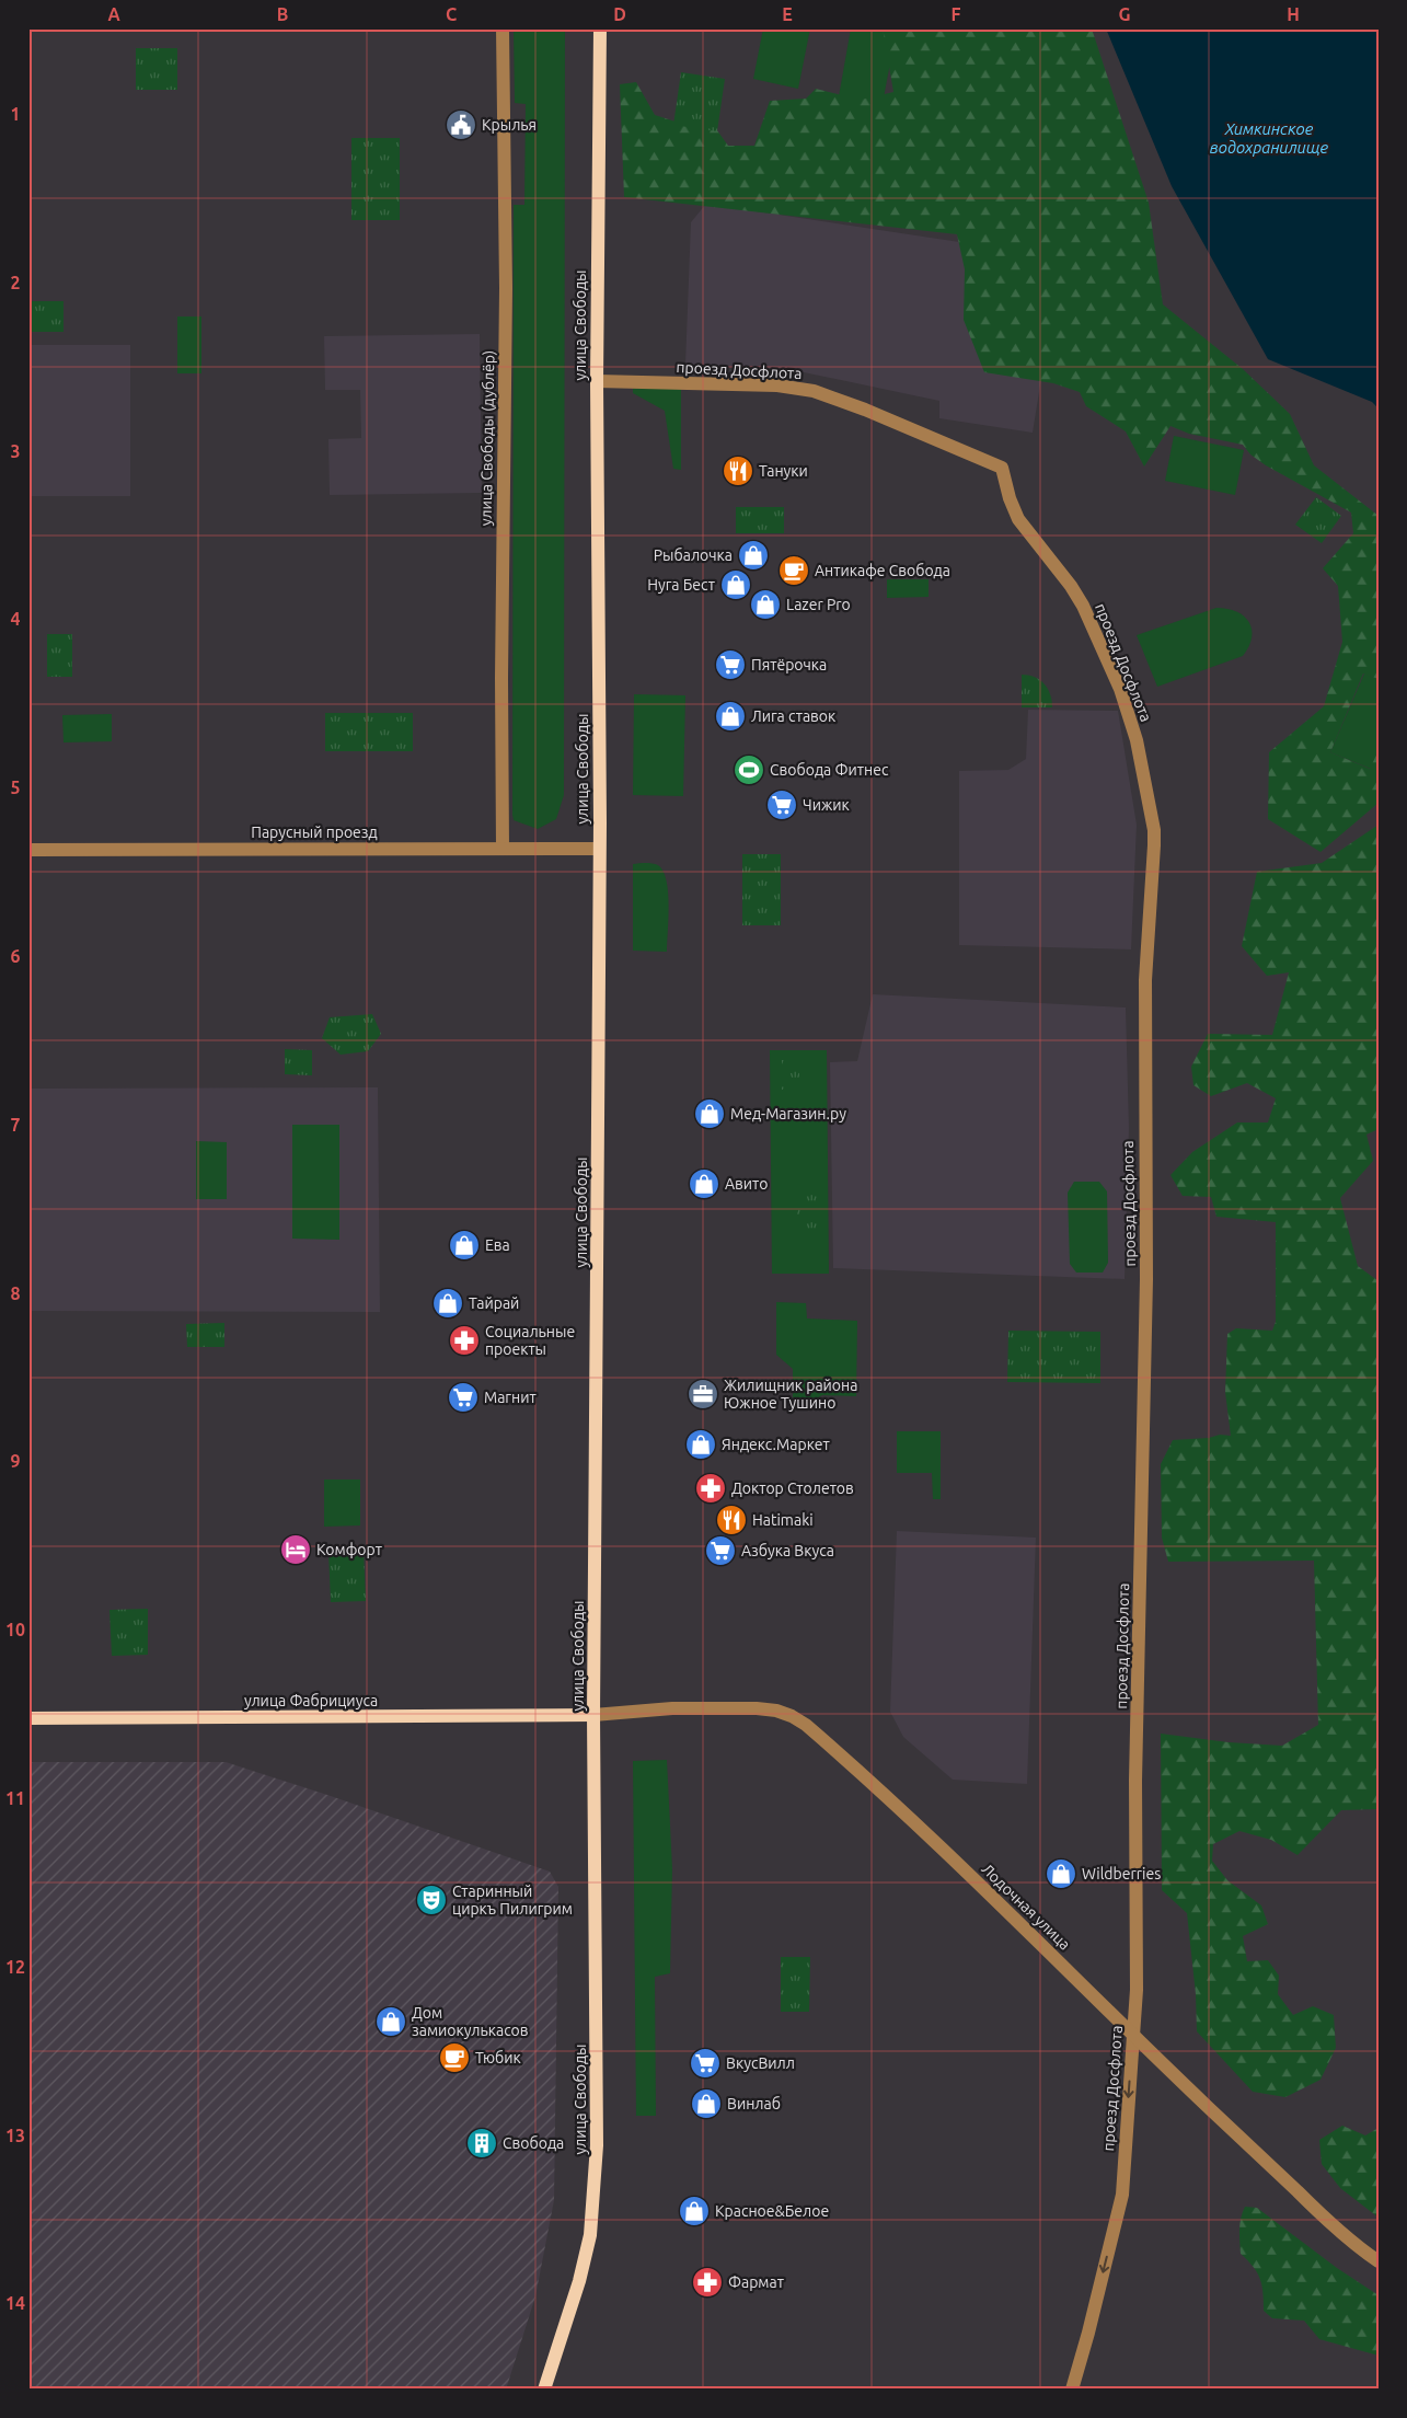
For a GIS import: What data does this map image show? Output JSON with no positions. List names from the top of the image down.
{
  "streets": {
    "main road": ["улица Свободы", "улица Фабрициуса"],
    "street": [
      "проезд Досфлота",
      "улица Свободы (дублёр)",
      "Парусный проезд",
      "Лодочная улица"
    ]
  },
  "crossings": [
    ["улица Свободы", "проезд Досфлота"],
    ["улица Свободы", "Парусный проезд"],
    ["улица Свободы", "улица Фабрициуса"],
    ["улица Свободы", "Лодочная улица"],
    ["проезд Досфлота", "Лодочная улица"],
    ["улица Свободы (дублёр)", "Парусный проезд"],
    ["улица Фабрициуса", "Лодочная улица"]
  ],
  "water": ["Химкинское водохранилище"],
  "places": {
    "public building": ["Крылья"],
    "restaurant": ["Тануки", "Hatimaki"],
    "shop": [
      "Рыбалочка",
      "Нуга Бест",
      "Lazer Pro",
      "Лига ставок",
      "Мед-Магазин.ру",
      "Авито",
      "Ева",
      "Тайрай",
      "Яндекс.Маркет",
      "Wildberries",
      "Дом замиокулькасов",
      "Винлаб",
      "Красное&Белое"
    ],
    "cafe": ["Антикафе Свобода", "Тюбик"],
    "supermarket": [
      "Пятёрочка",
      "Чижик",
      "Магнит",
      "Азбука Вкуса",
      "ВкусВилл"
    ],
    "sports": ["Свобода Фитнес"],
    "pharmacy": ["Социальные проекты", "Доктор Столетов", "Фармат"],
    "office": ["Жилищник района Южное Тушино"],
    "hotel": ["Комфорт"],
    "theatre": ["Старинный циркъ Пилигрим"],
    "building": ["Свобода"]
  },
  "grid": {
    "columns": [
      "A",
      "B",
      "C",
      "D",
      "E",
      "F",
      "G",
      "H"
    ],
    "rows": [
      "1",
      "2",
      "3",
      "4",
      "5",
      "6",
      "7",
      "8",
      "9",
      "10",
      "11",
      "12",
      "13",
      "14"
    ]
  }
}
